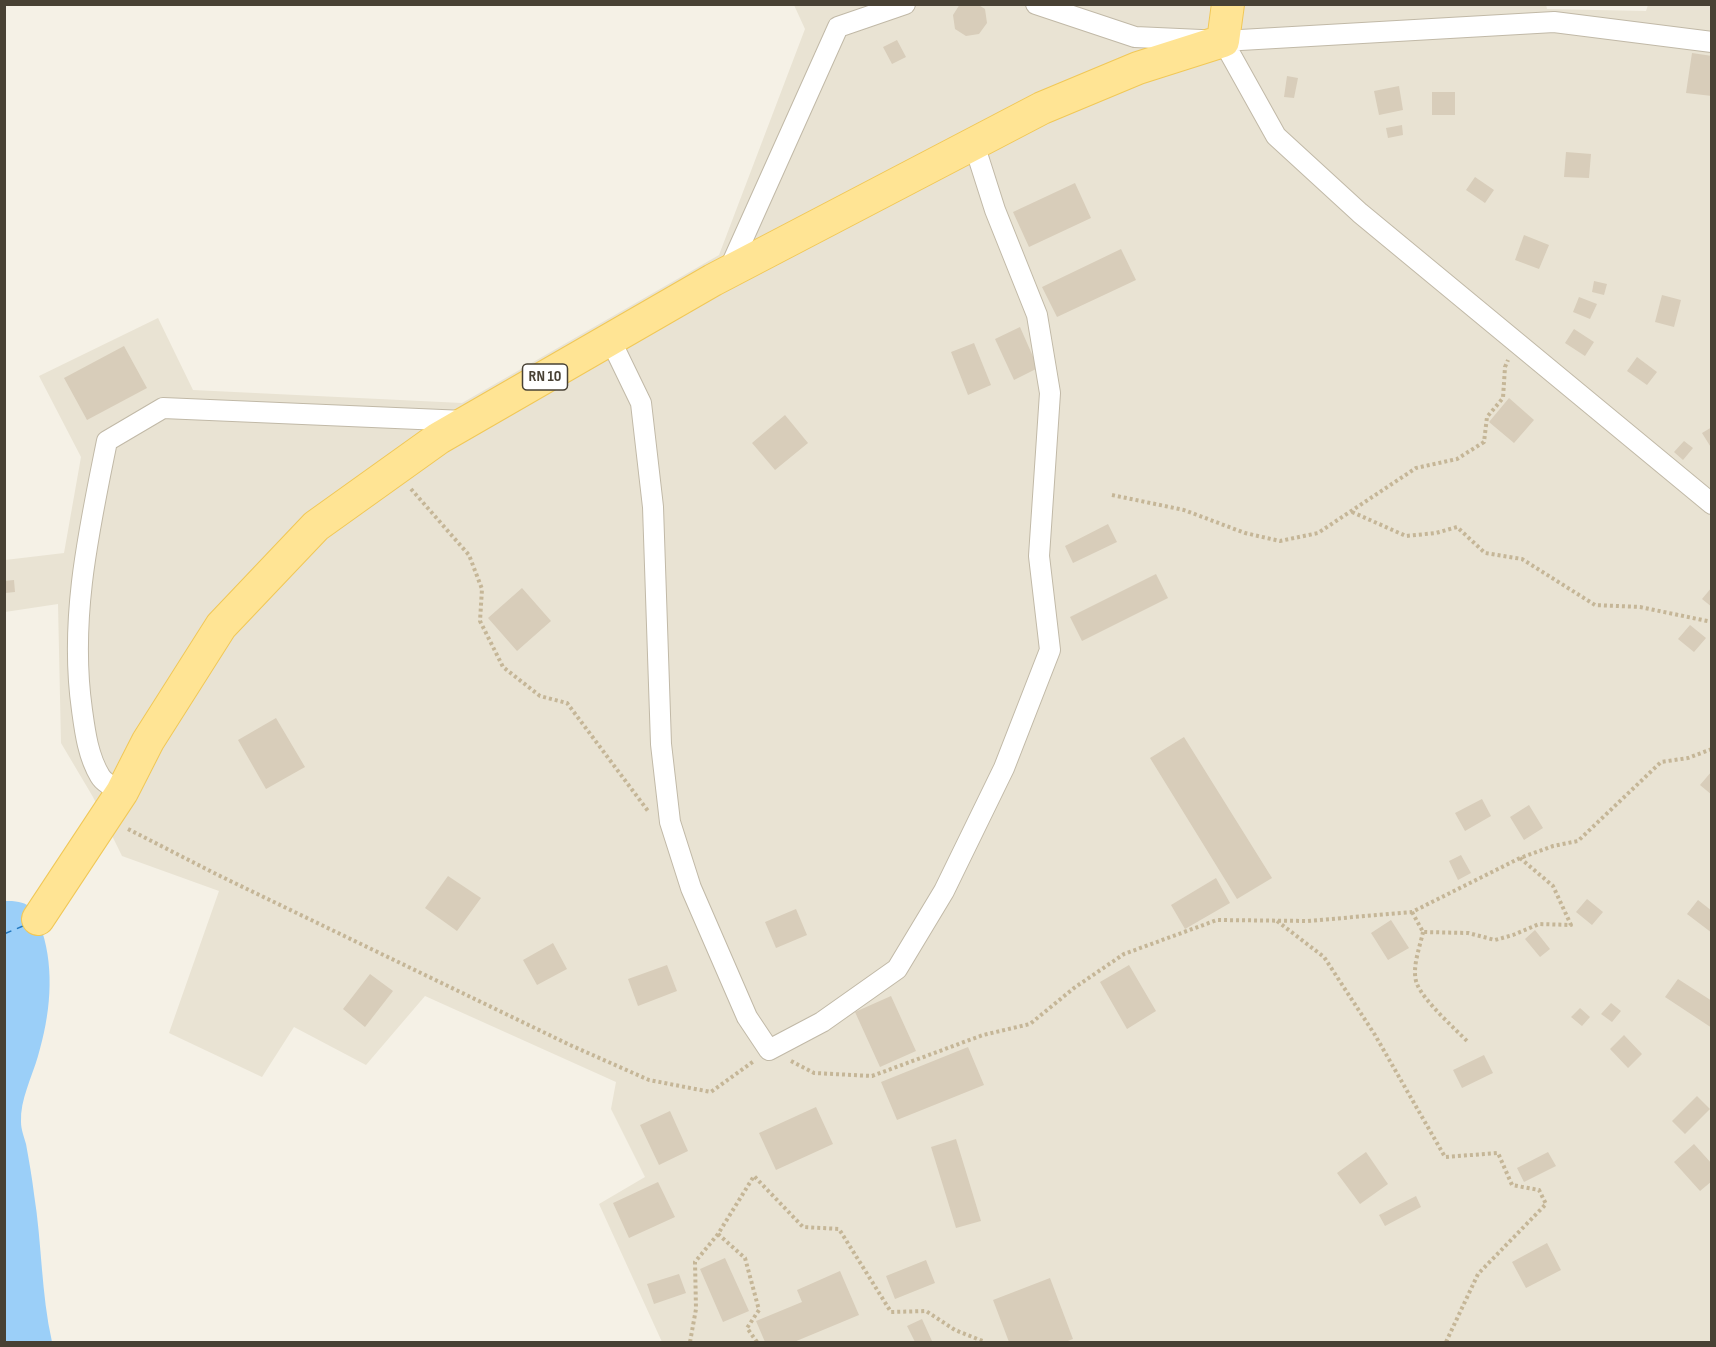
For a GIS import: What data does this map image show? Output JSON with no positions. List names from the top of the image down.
{
  "streets": {
    "main road": ["RN 10"]
  }
}
